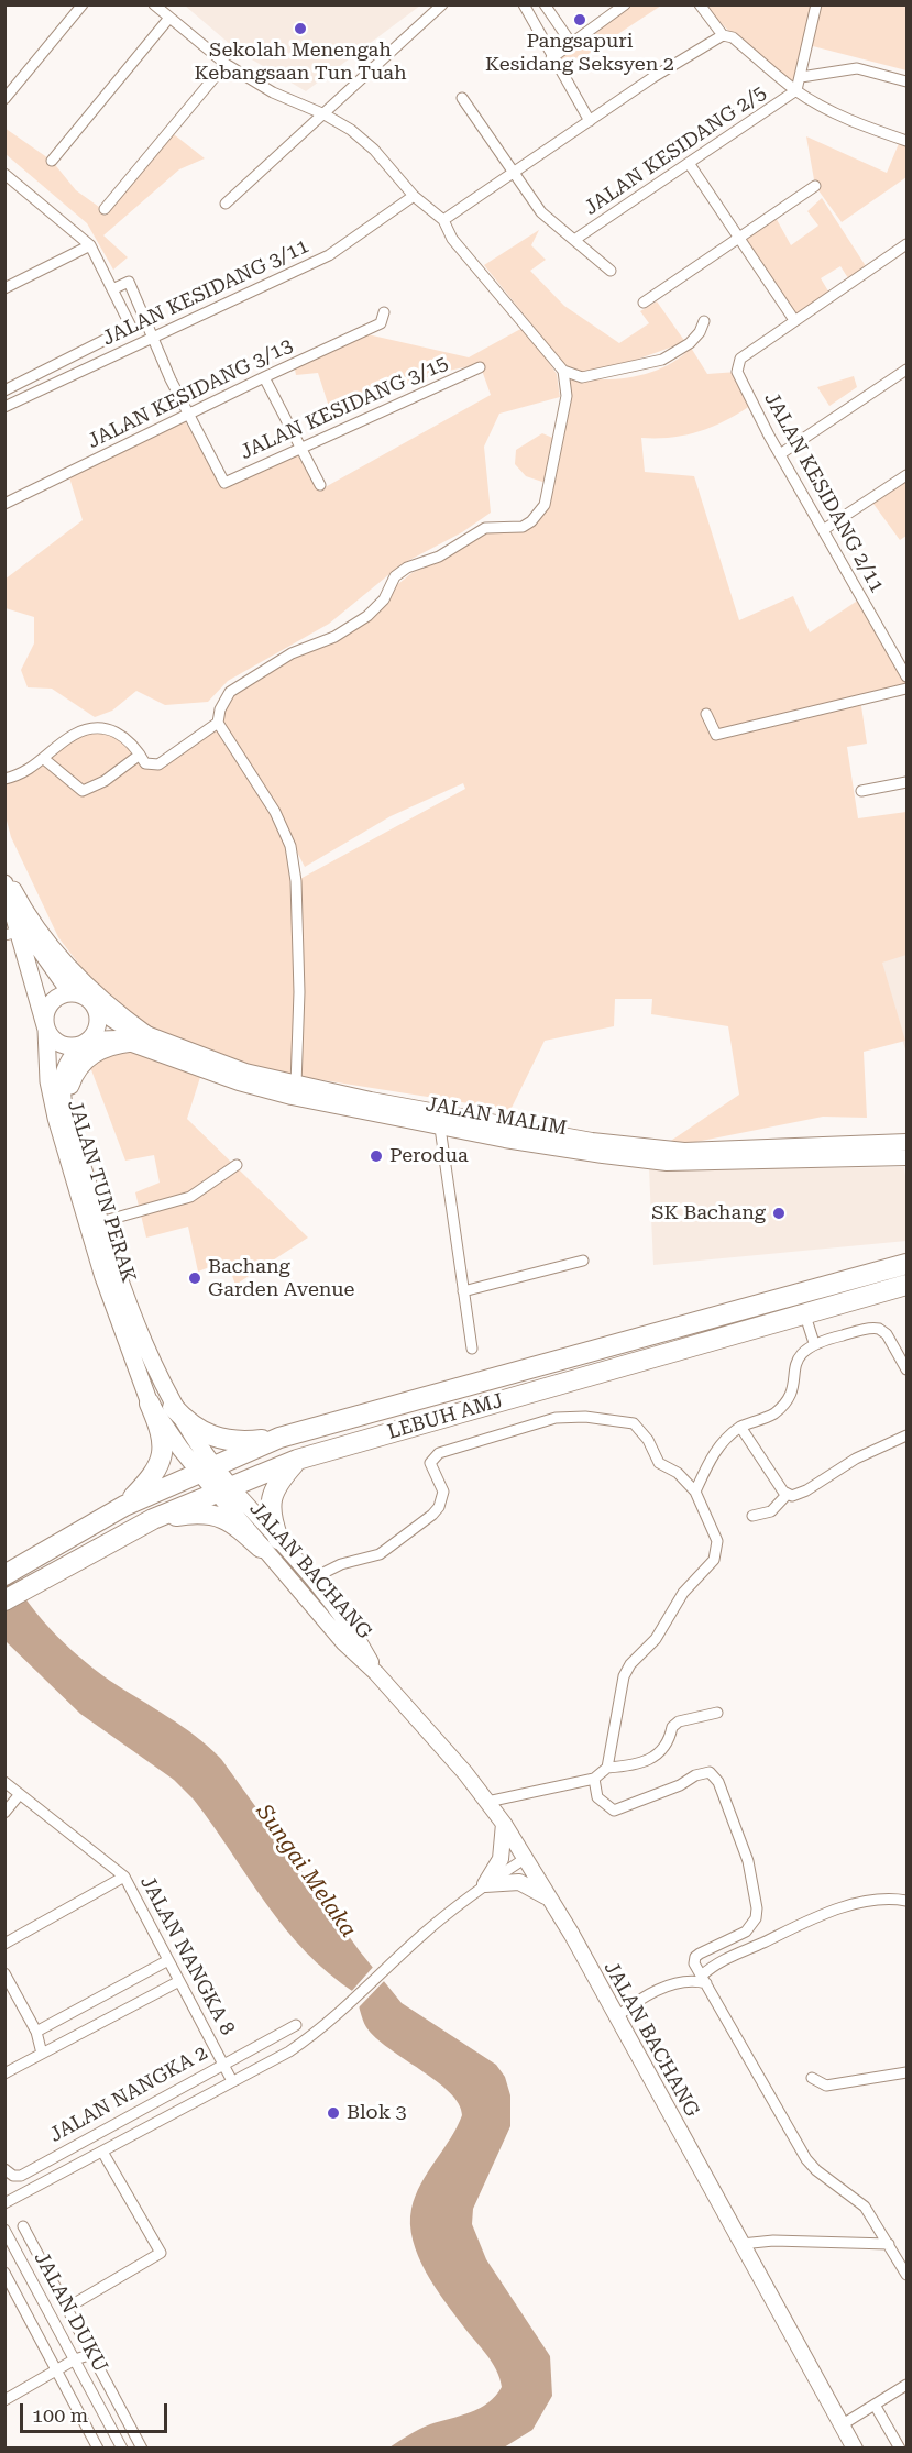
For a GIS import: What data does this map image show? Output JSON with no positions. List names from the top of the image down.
{
  "streets": {
    "highway": ["LEBUH AMJ"],
    "main road": ["JALAN MALIM", "JALAN TUN PERAK", "JALAN BACHANG"],
    "street": [
      "JALAN KESIDANG 2/5",
      "JALAN KESIDANG 3/11",
      "JALAN KESIDANG 3/13",
      "JALAN KESIDANG 3/15",
      "JALAN KESIDANG 2/11",
      "JALAN NANGKA 8",
      "JALAN NANGKA 2",
      "JALAN DUKU"
    ]
  },
  "crossings": [
    ["JALAN KESIDANG 3/13", "JALAN KESIDANG 3/15"],
    ["JALAN MALIM", "JALAN TUN PERAK"],
    ["JALAN TUN PERAK", "LEBUH AMJ"],
    ["LEBUH AMJ", "JALAN BACHANG"],
    ["JALAN NANGKA 8", "JALAN NANGKA 2"]
  ],
  "water": ["Sungai Melaka"],
  "places": [
    "Pangsapuri Kesidang Seksyen 2",
    "Sekolah Menengah Kebangsaan Tun Tuah",
    "Perodua",
    "SK Bachang",
    "Bachang Garden Avenue",
    "Blok 3"
  ],
  "scale_bar": "100 m"
}
